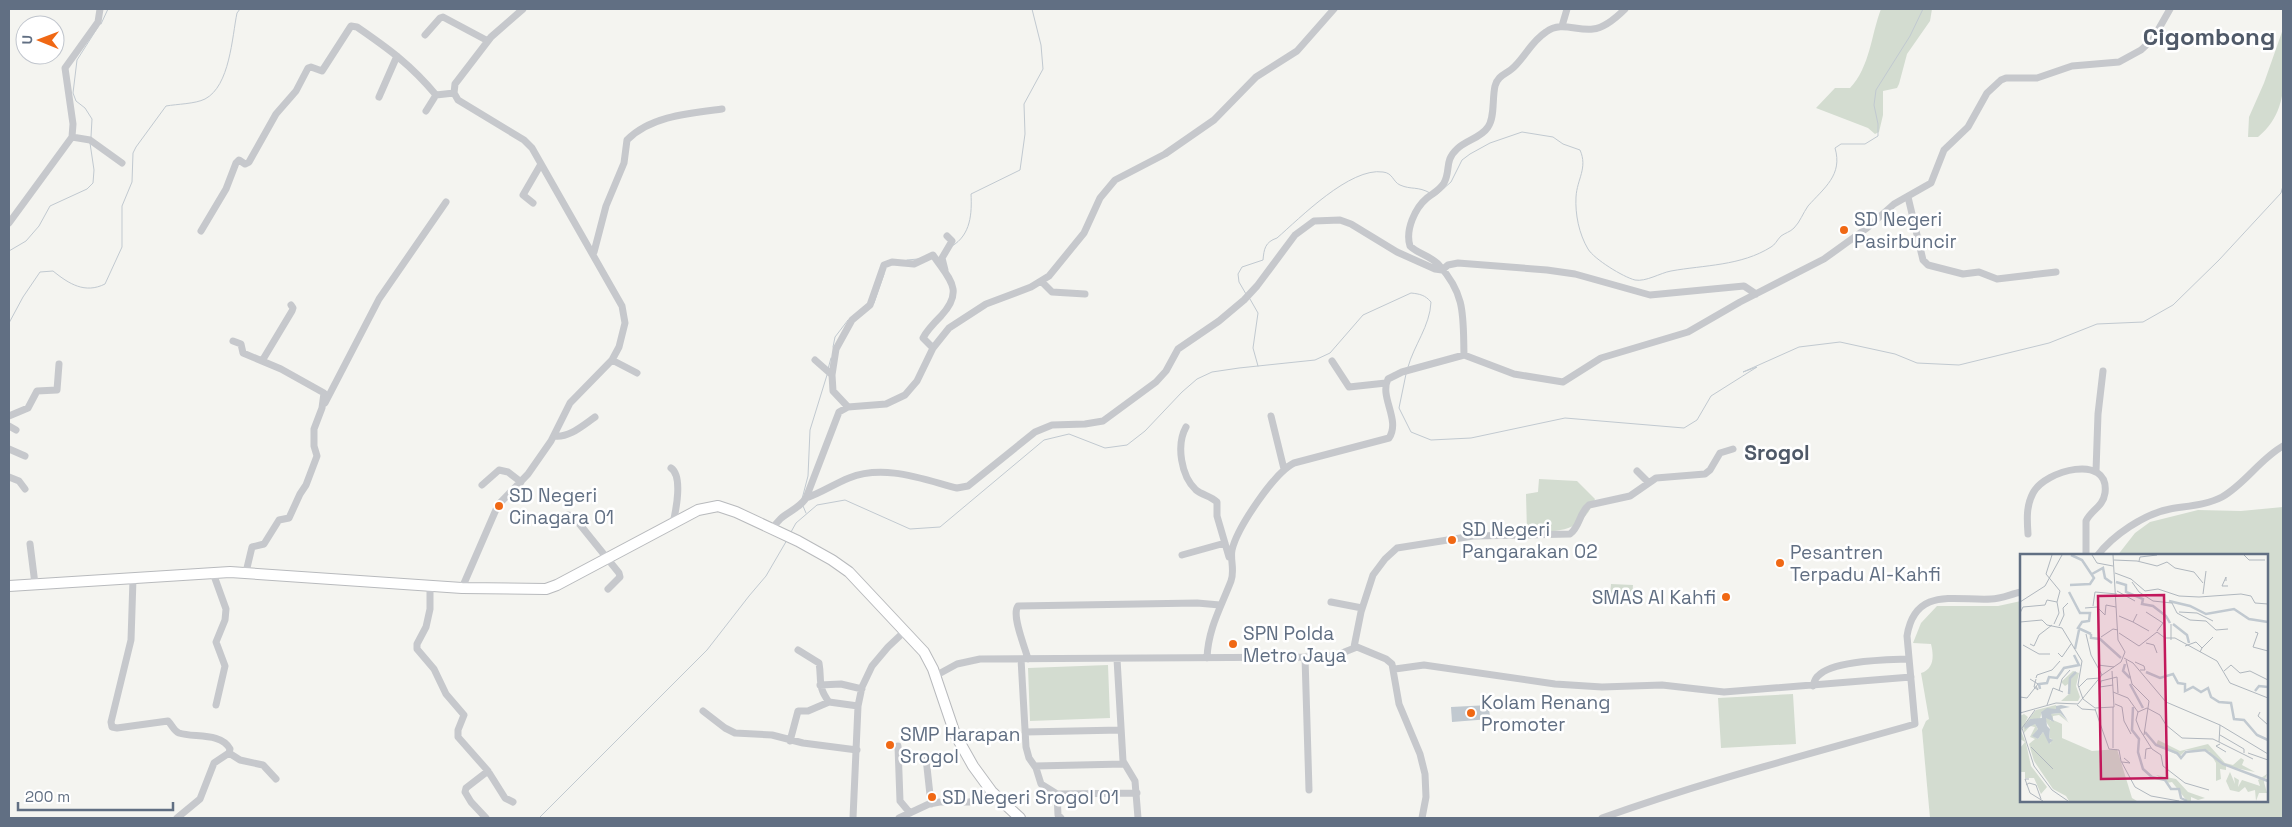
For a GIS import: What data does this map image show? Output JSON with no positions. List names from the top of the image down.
{
  "districts": ["Cigombong", "Srogol"],
  "places": [
    "SD Negeri Pasirbuncir",
    "SD Negeri Cinagara 01",
    "SD Negeri Pangarakan 02",
    "Pesantren Terpadu Al-Kahfi",
    "SMAS Al Kahfi",
    "SPN Polda Metro Jaya",
    "Kolam Renang Promoter",
    "SMP Harapan Srogol",
    "SD Negeri Srogol 01"
  ],
  "scale_bar": "200 m",
  "north": "left"
}
